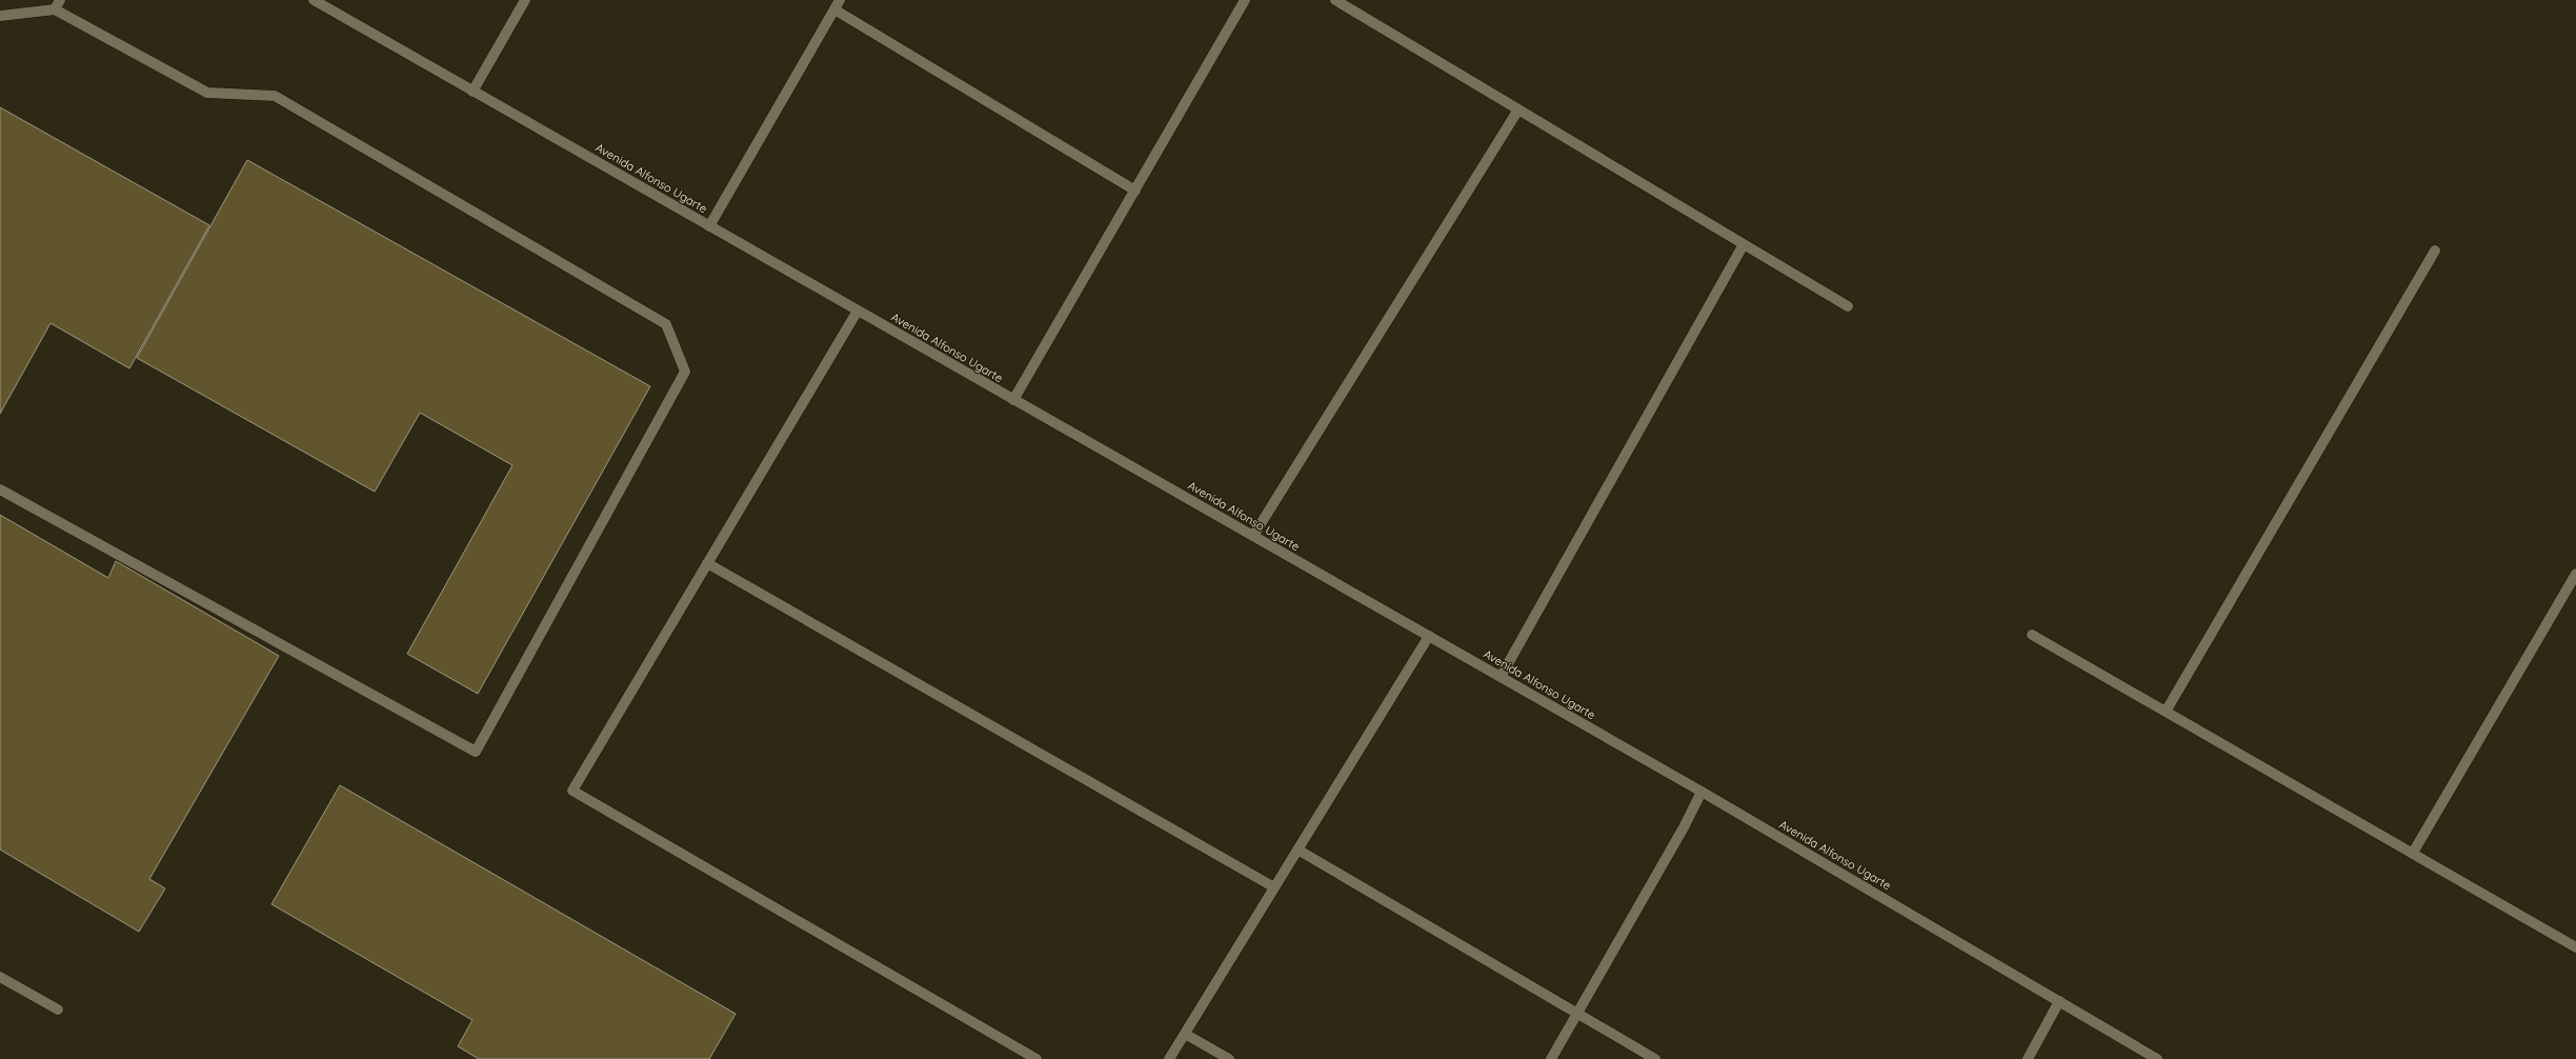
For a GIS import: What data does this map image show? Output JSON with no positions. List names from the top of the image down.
{
  "streets": {
    "street": ["Avenida Alfonso Ugarte"]
  }
}
